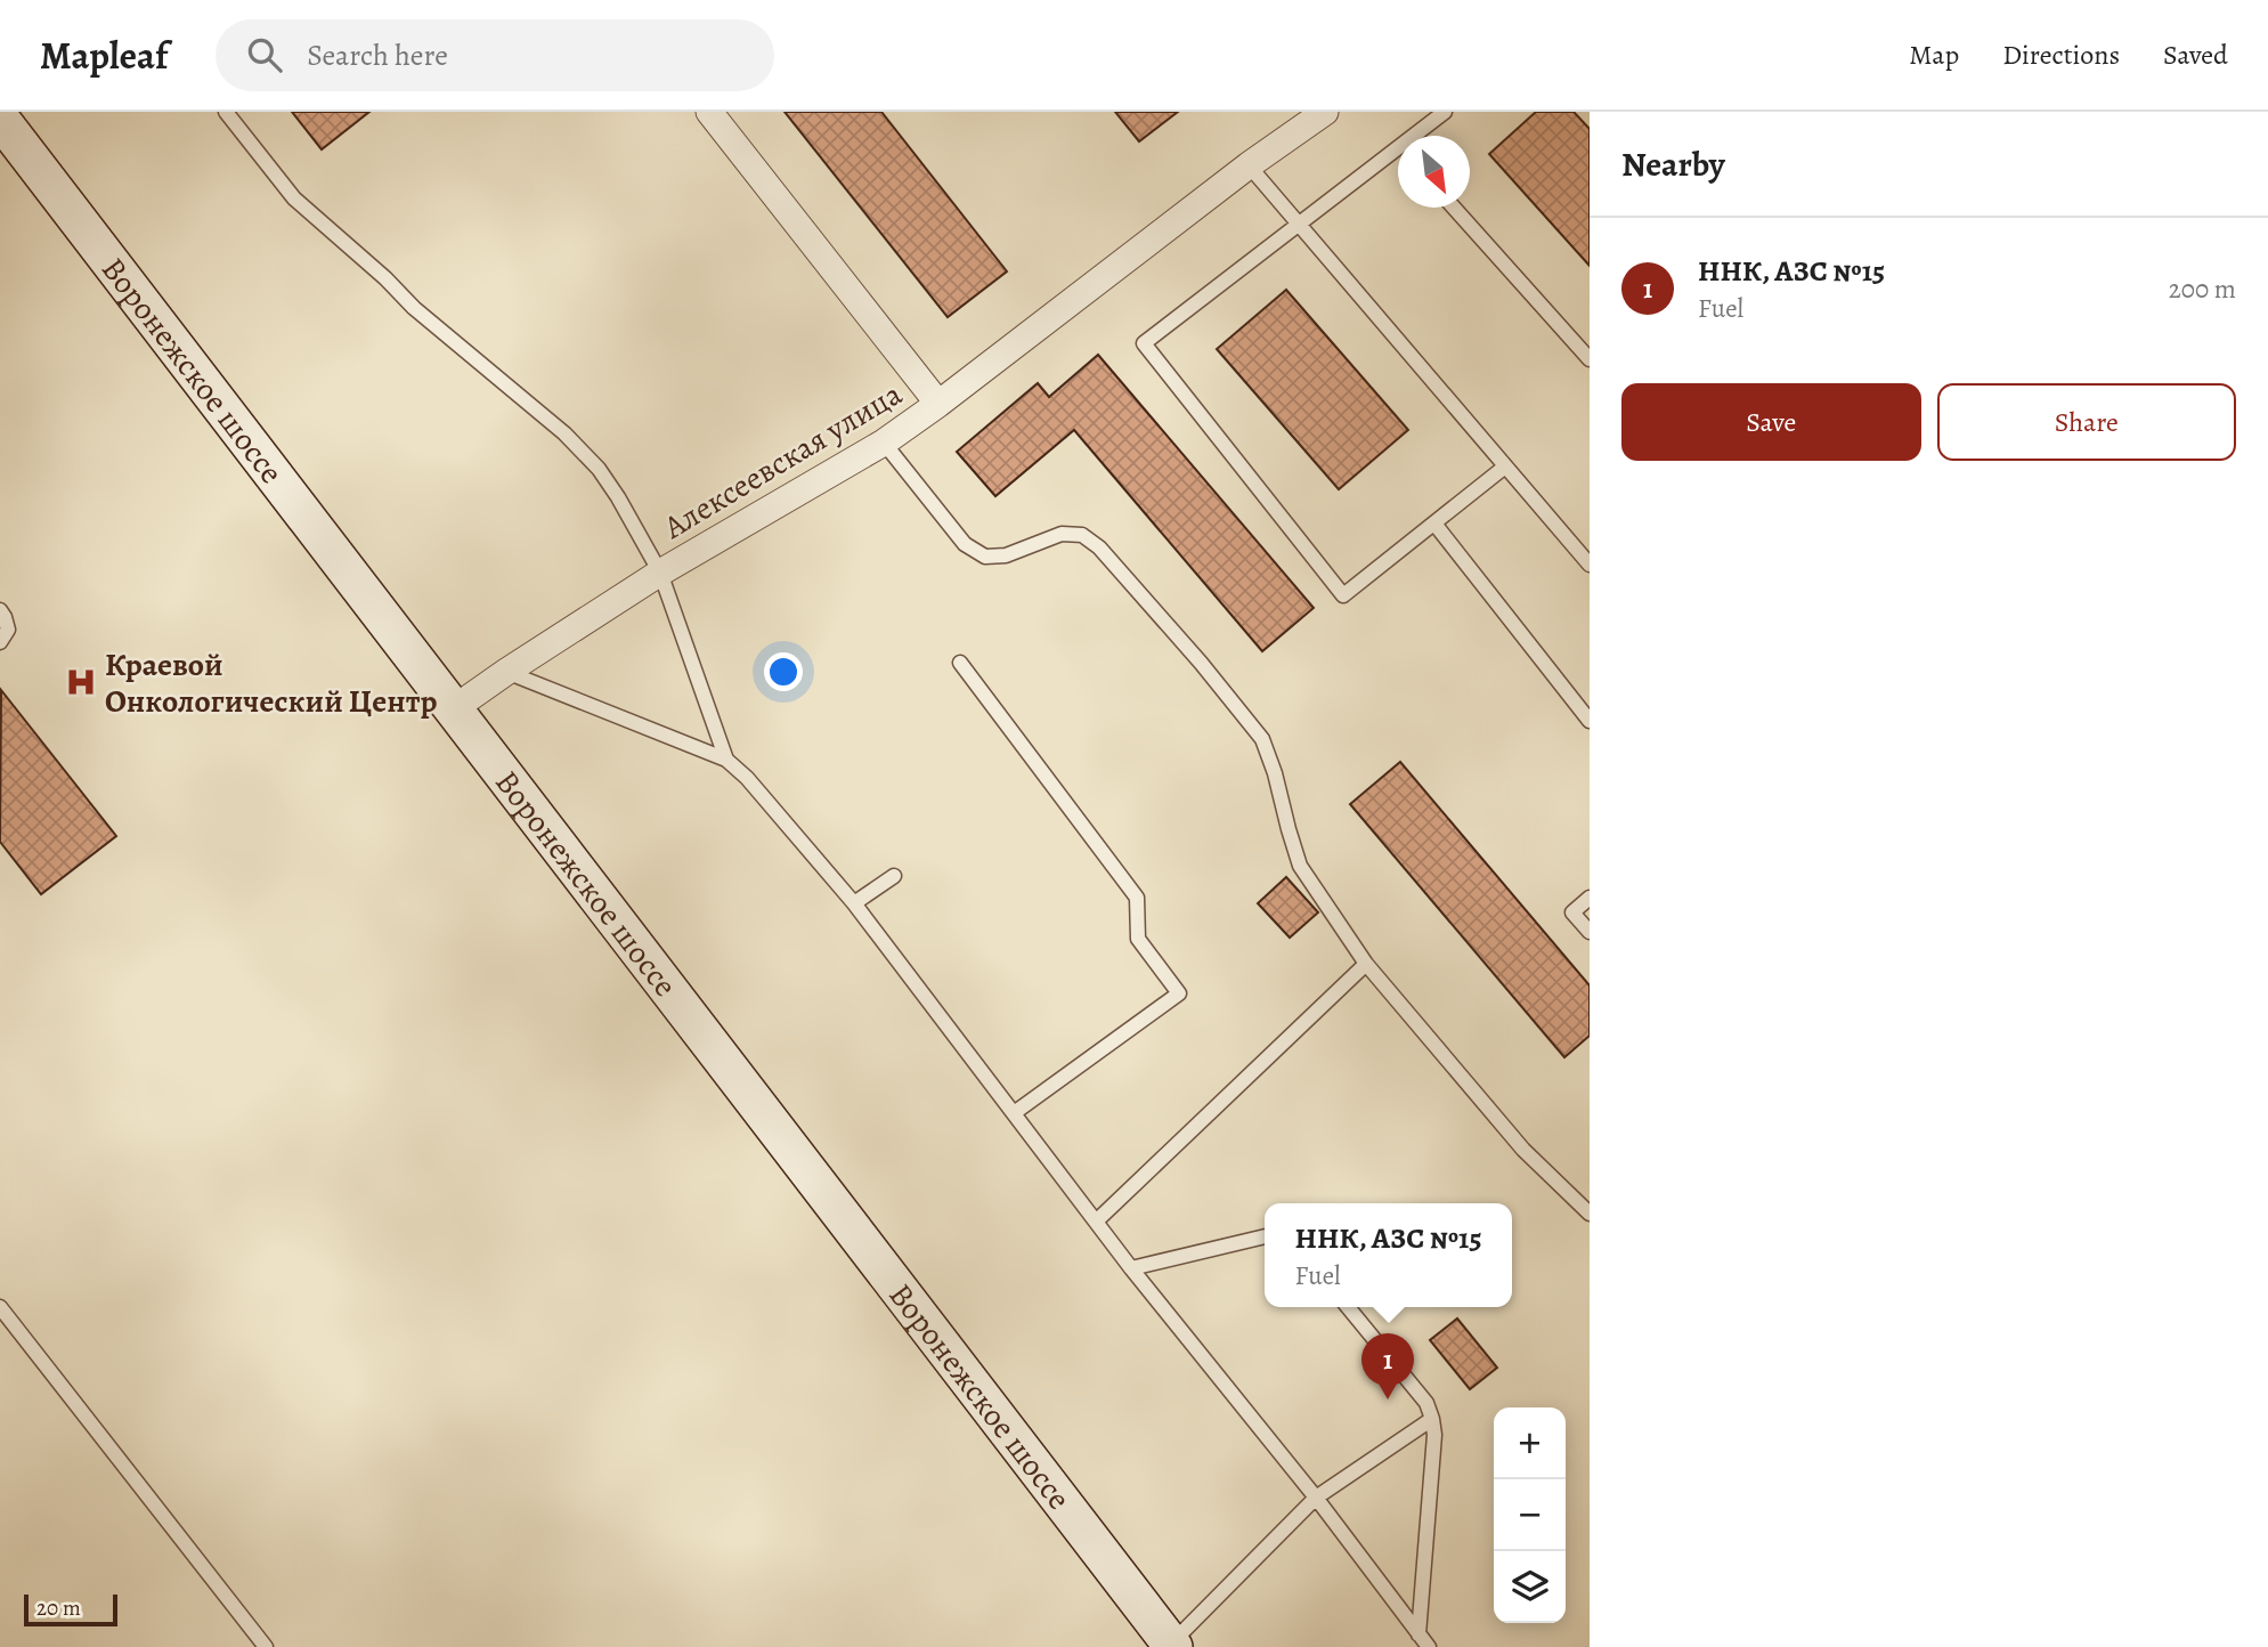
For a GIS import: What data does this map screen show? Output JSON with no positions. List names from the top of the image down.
{
  "streets": {
    "main road": ["Воронежское шоссе"],
    "street": ["Алексеевская улица"]
  },
  "crossings": [
    ["Воронежское шоссе", "Алексеевская улица"]
  ],
  "places": {
    "hospital": ["Краевой Онкологический Центр"]
  },
  "scale_bar": "20 m",
  "north": "bottom right",
  "page": {
    "header": "Mapleaf",
    "search": "Search here",
    "nav": ["Map", "Directions", "Saved"],
    "heading": "Nearby",
    "list": [
      {
        "mark": "1",
        "name": "ННК, АЗС №15",
        "note": "Fuel",
        "value": "200 m"
      }
    ],
    "buttons": ["Save", "Share"],
    "popup": ["ННК, АЗС №15", "Fuel"],
    "pins": "1",
    "map_buttons": ["+", "−"],
    "scale": "20 m"
  }
}
